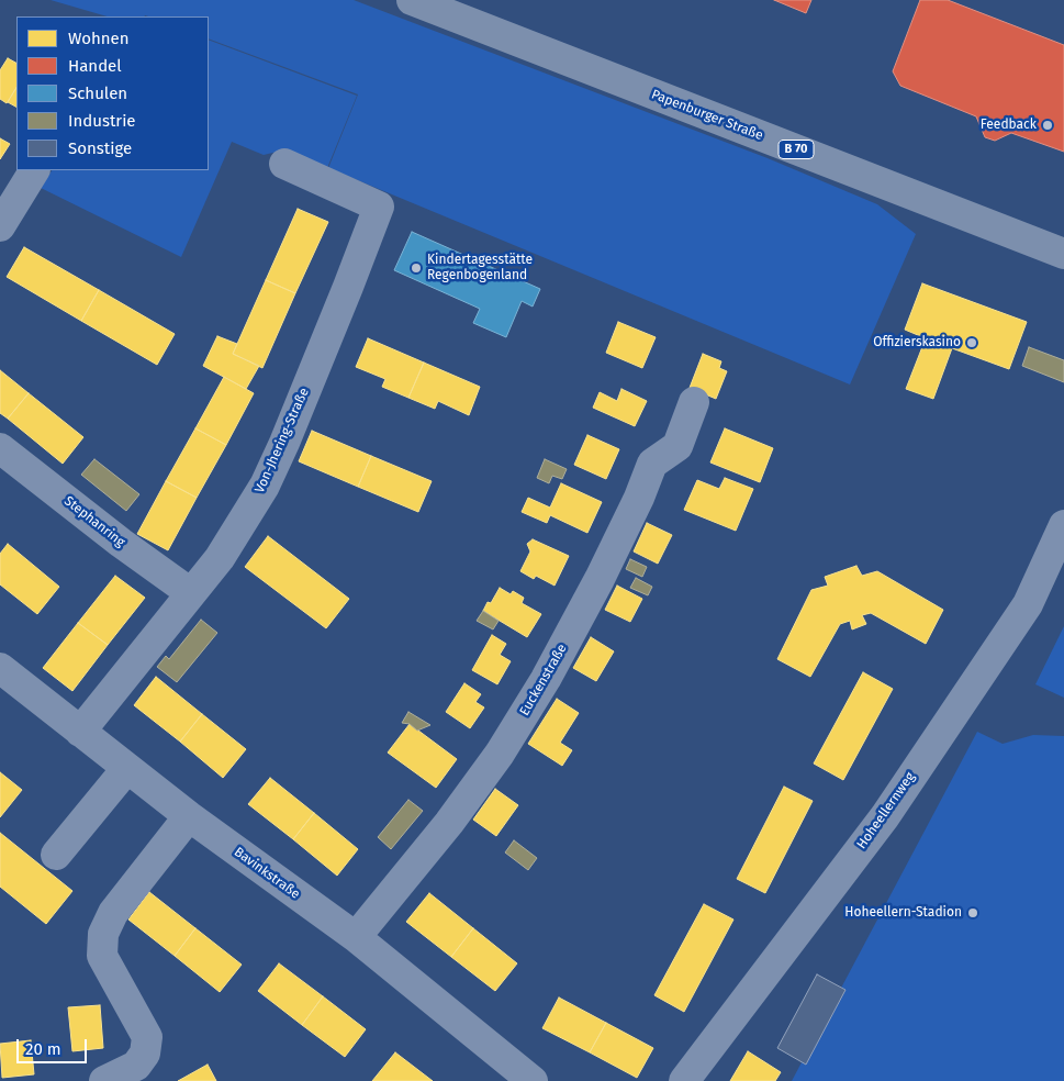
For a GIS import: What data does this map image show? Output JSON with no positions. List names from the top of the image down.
{
  "streets": {
    "main road": ["Papenburger Straße", "B 70"],
    "street": [
      "Von-Jhering-Straße",
      "Stephanring",
      "Euckenstraße",
      "Hoheellernweg",
      "Bavinkstraße"
    ]
  },
  "crossings": [
    ["Von-Jhering-Straße", "Stephanring"],
    ["Von-Jhering-Straße", "Bavinkstraße"],
    ["Euckenstraße", "Bavinkstraße"]
  ],
  "places": [
    "Feedback",
    "Kindertagesstätte Regenbogenland",
    "Offizierskasino",
    "Hoheellern-Stadion"
  ],
  "legend": [
    "Wohnen",
    "Handel",
    "Schulen",
    "Industrie",
    "Sonstige"
  ],
  "scale_bar": "20 m"
}
